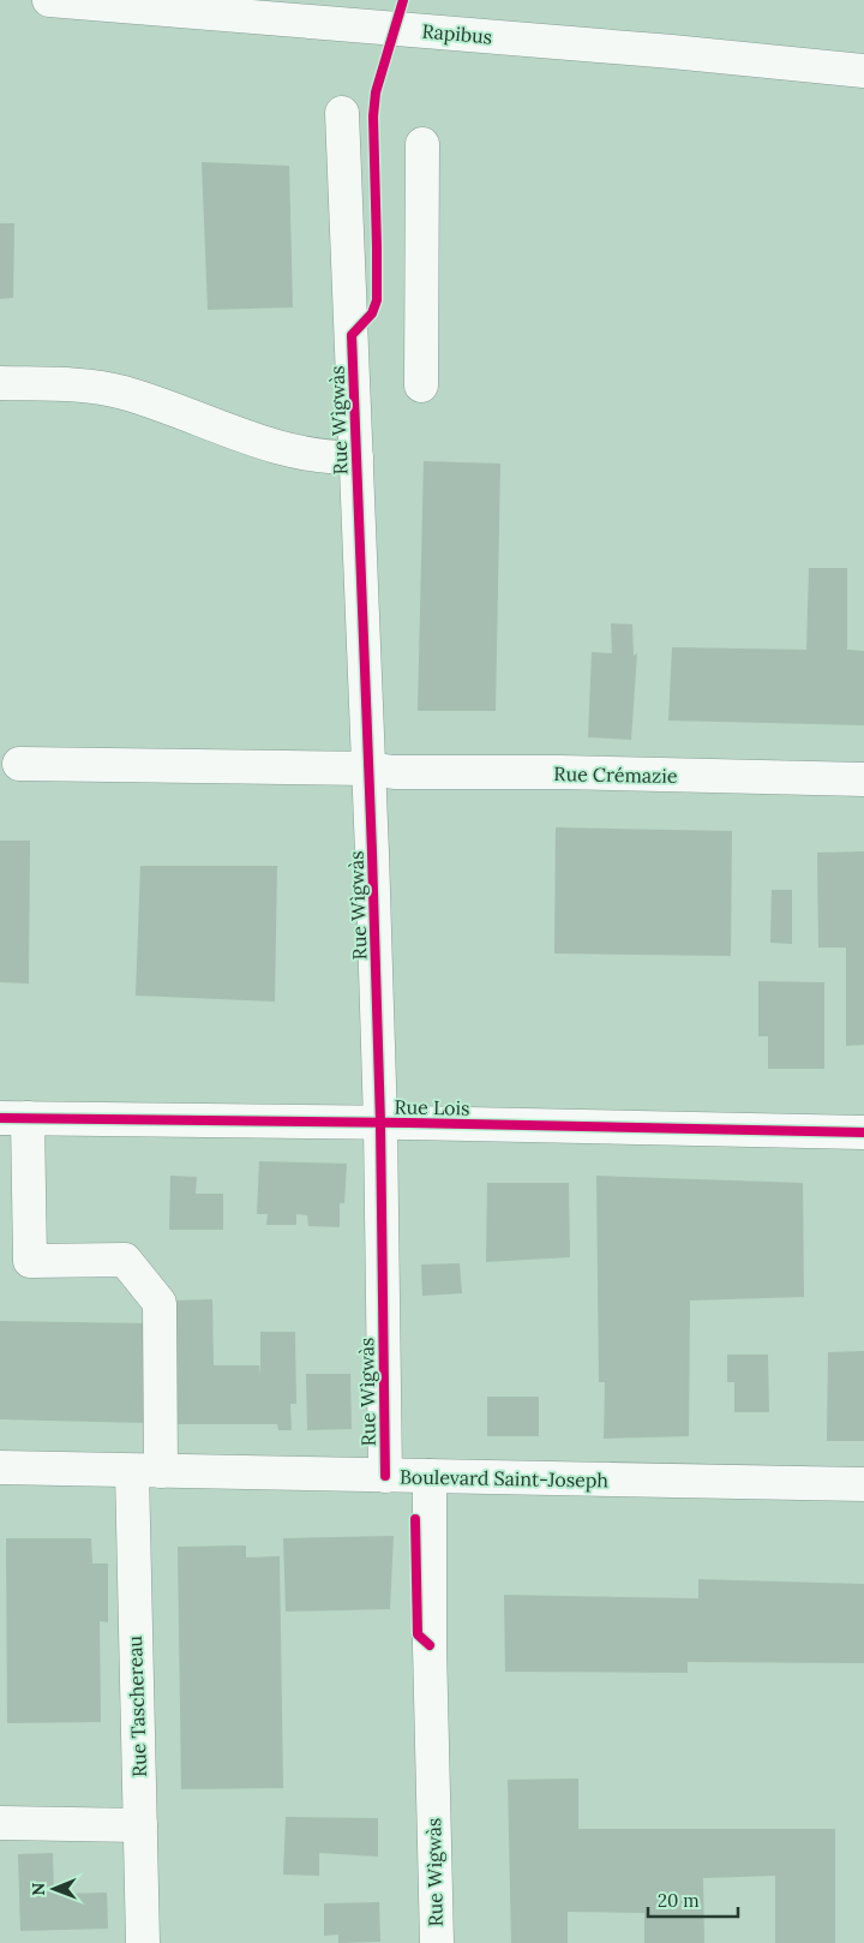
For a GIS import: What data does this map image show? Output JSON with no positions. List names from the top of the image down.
{
  "streets": {
    "street": [
      "Rapibus",
      "Rue Wìgwàs",
      "Rue Crémazie",
      "Rue Lois",
      "Boulevard Saint-Joseph",
      "Rue Taschereau"
    ]
  },
  "crossings": [
    ["Rue Wìgwàs", "Rue Crémazie"],
    ["Rue Wìgwàs", "Rue Lois"],
    ["Rue Wìgwàs", "Boulevard Saint-Joseph"],
    ["Rue Lois", "Rue Taschereau"],
    ["Boulevard Saint-Joseph", "Rue Taschereau"]
  ],
  "scale_bar": "20 m",
  "north": "left"
}
